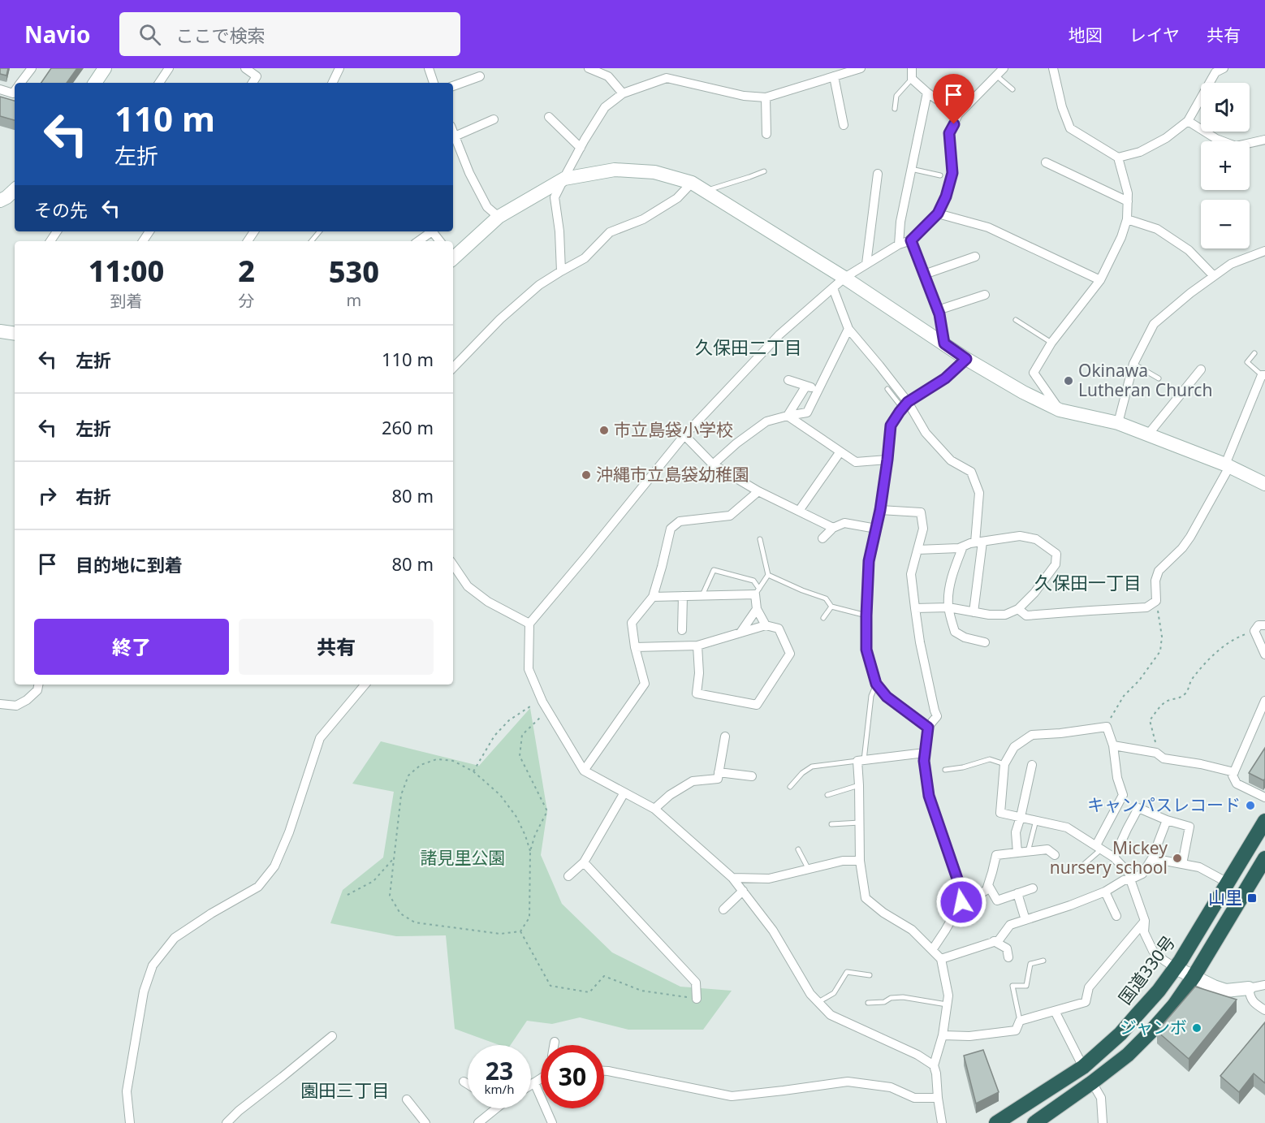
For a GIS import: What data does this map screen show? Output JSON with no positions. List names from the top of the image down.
{
  "streets": {
    "highway": ["国道330号"]
  },
  "districts": ["久保田二丁目", "久保田一丁目", "園田三丁目"],
  "parks": ["諸見里公園"],
  "places": {
    "other": [
      "Okinawa Lutheran Church",
      "市立島袋小学校",
      "沖縄市立島袋幼稚園",
      "キャンパスレコード",
      "Mickey nursery school",
      "ジャンボ"
    ],
    "transit": ["山里"]
  },
  "page": {
    "header": "Navio",
    "search": "ここで検索",
    "nav": ["地図", "レイヤ", "共有"],
    "map_buttons": ["+", "−"],
    "turn": ["110 m", "左折"],
    "then": "その先",
    "eta": [
      "11:00",
      "到着",
      "2",
      "分",
      "530",
      "m"
    ],
    "list": [
      {
        "name": "左折",
        "value": "110 m"
      },
      {
        "name": "左折",
        "value": "260 m"
      },
      {
        "name": "右折",
        "value": "80 m"
      },
      {
        "name": "目的地に到着",
        "value": "80 m"
      }
    ],
    "buttons": ["終了", "共有"],
    "speed": "23 km/h",
    "limit": "30"
  }
}
